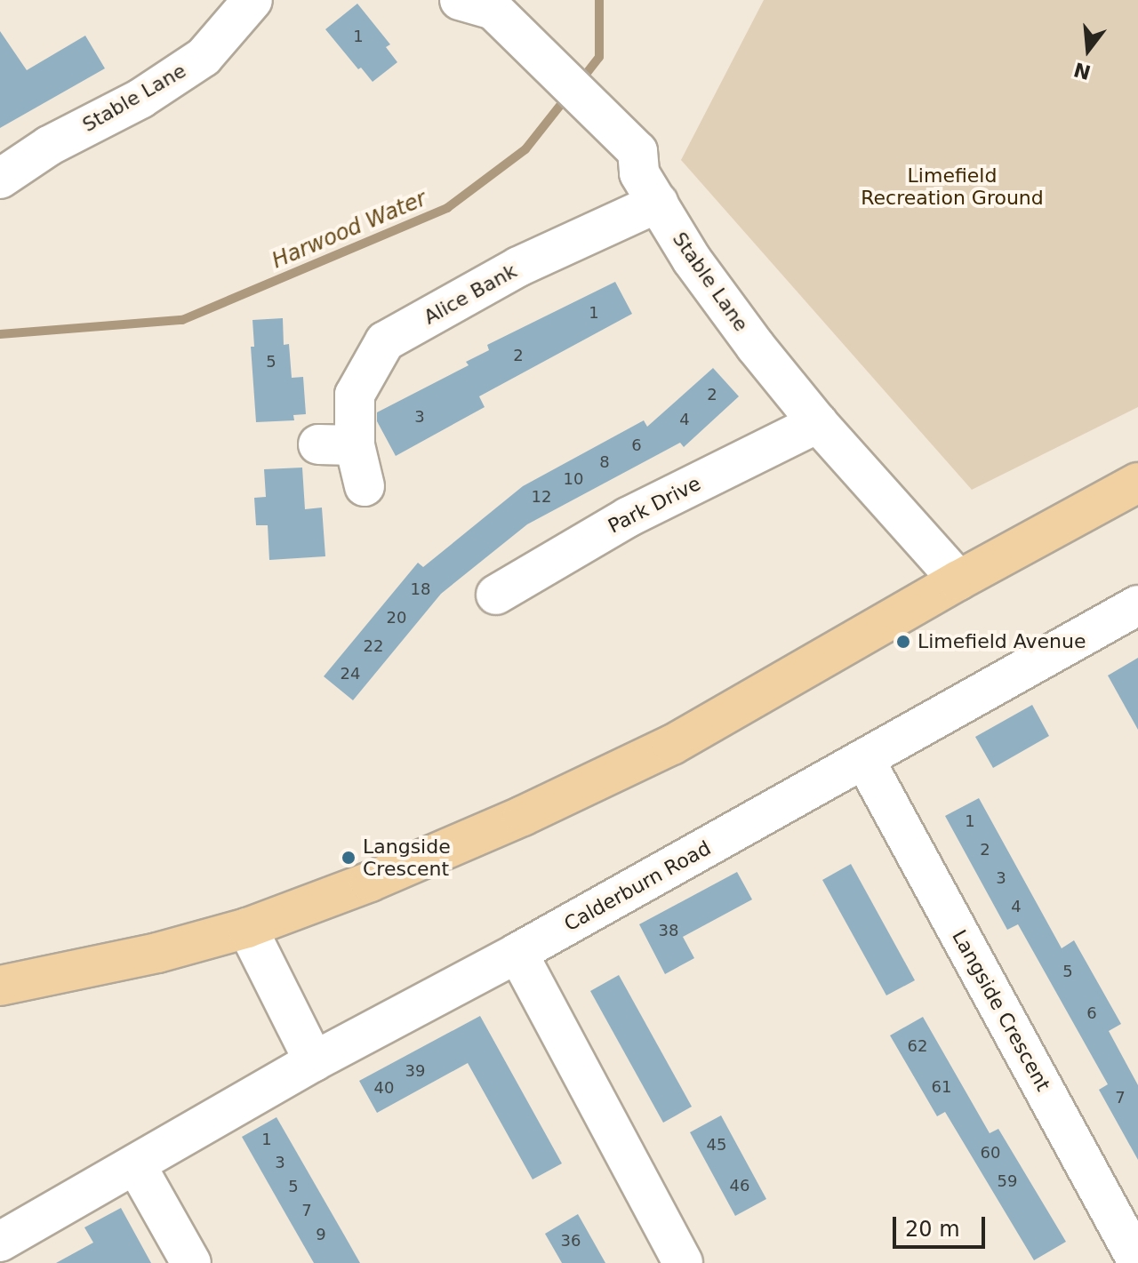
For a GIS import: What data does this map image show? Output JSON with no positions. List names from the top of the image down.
{
  "streets": {
    "street": [
      "Stable Lane",
      "Alice Bank",
      "Park Drive",
      "Calderburn Road",
      "Langside Crescent"
    ]
  },
  "crossings": [
    ["Stable Lane", "Alice Bank"],
    ["Stable Lane", "Park Drive"],
    ["Calderburn Road", "Langside Crescent"]
  ],
  "water": ["Harwood Water"],
  "parks": ["Limefield Recreation Ground"],
  "places": ["Limefield Avenue", "Langside Crescent"],
  "house_numbers": [
    "1",
    "1",
    "2",
    "5",
    "2",
    "3",
    "4",
    "6",
    "8",
    "10",
    "12",
    "18",
    "20",
    "22",
    "24",
    "1",
    "2",
    "3",
    "4",
    "38",
    "5",
    "6",
    "62",
    "39",
    "61",
    "40",
    "7",
    "1",
    "45",
    "60",
    "3",
    "59",
    "46",
    "5",
    "7",
    "9",
    "36"
  ],
  "scale_bar": "20 m",
  "north": "bottom"
}
